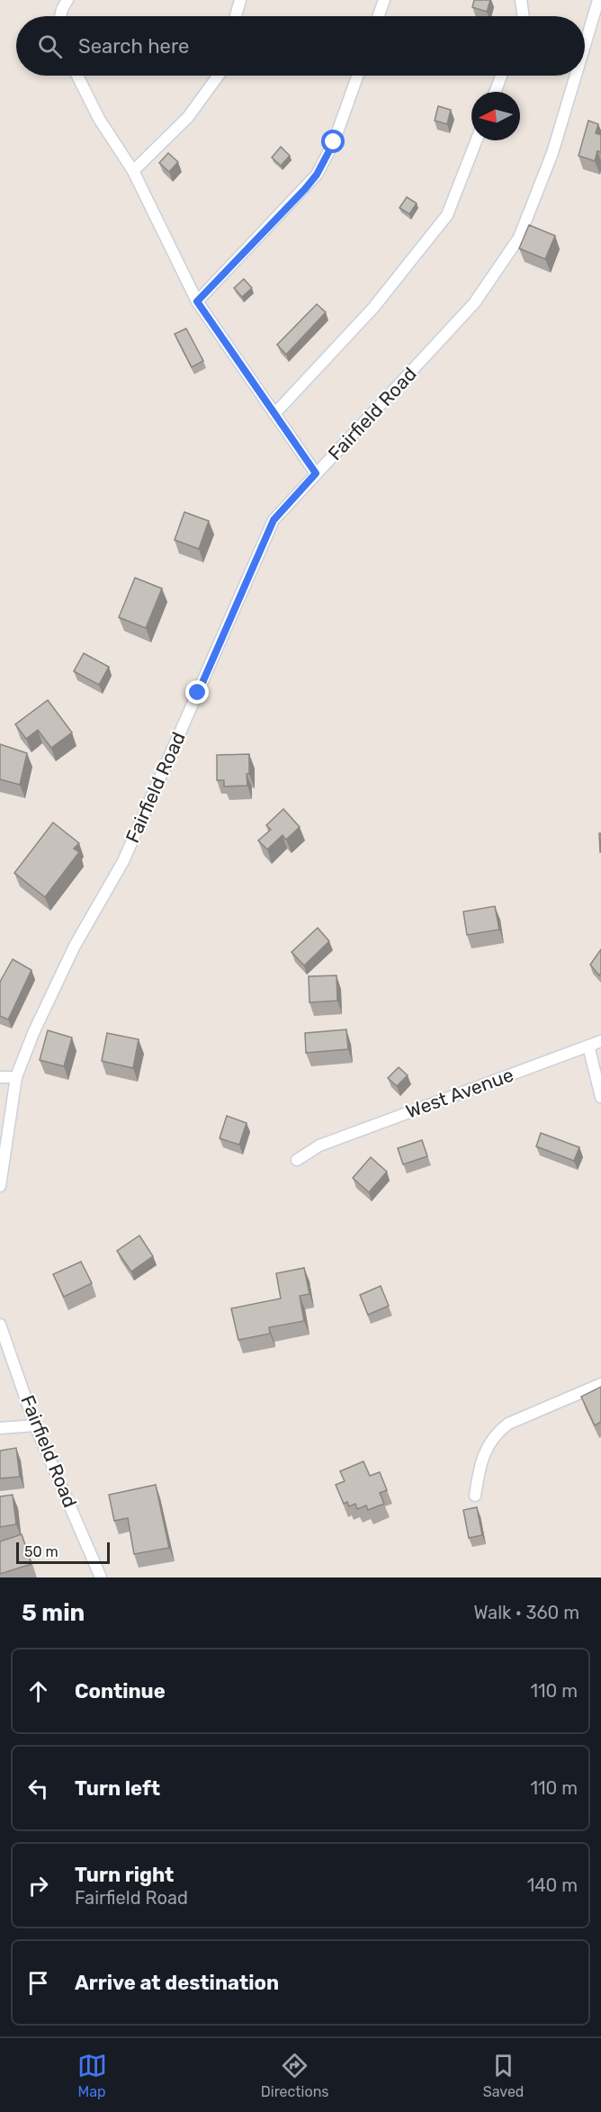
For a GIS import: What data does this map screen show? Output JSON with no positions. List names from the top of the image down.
{
  "streets": {
    "street": ["Fairfield Road", "West Avenue"]
  },
  "scale_bar": "50 m",
  "north": "left",
  "page": {
    "search": "Search here",
    "scale": "50 m",
    "heading": ["5 min", "Walk · 360 m"],
    "list": [
      ["Continue", "110 m"],
      ["Turn left", "110 m"],
      ["Turn right", "Fairfield Road", "140 m"],
      "Arrive at destination"
    ],
    "nav": ["Map", "Directions", "Saved"]
  }
}
